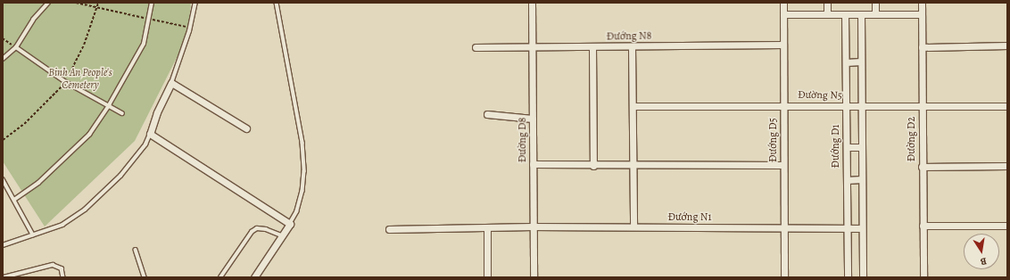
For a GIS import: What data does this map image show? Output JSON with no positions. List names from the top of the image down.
{
  "streets": {
    "street": [
      "Đướng N8",
      "Đường N5",
      "Đường D2",
      "Đường D8",
      "Đướng D5",
      "Đướng D1",
      "Đướng N1"
    ]
  },
  "crossings": [
    ["Đướng N8", "Đường D8"],
    ["Đướng N8", "Đướng D5"],
    ["Đường N5", "Đường D2"],
    ["Đường N5", "Đướng D5"],
    ["Đường N5", "Đướng D1"],
    ["Đường D8", "Đướng N1"],
    ["Đướng D5", "Đướng N1"],
    ["Đướng D1", "Đướng N1"]
  ],
  "parks": ["Binh An People's Cemetery"],
  "north": "bottom"
}
